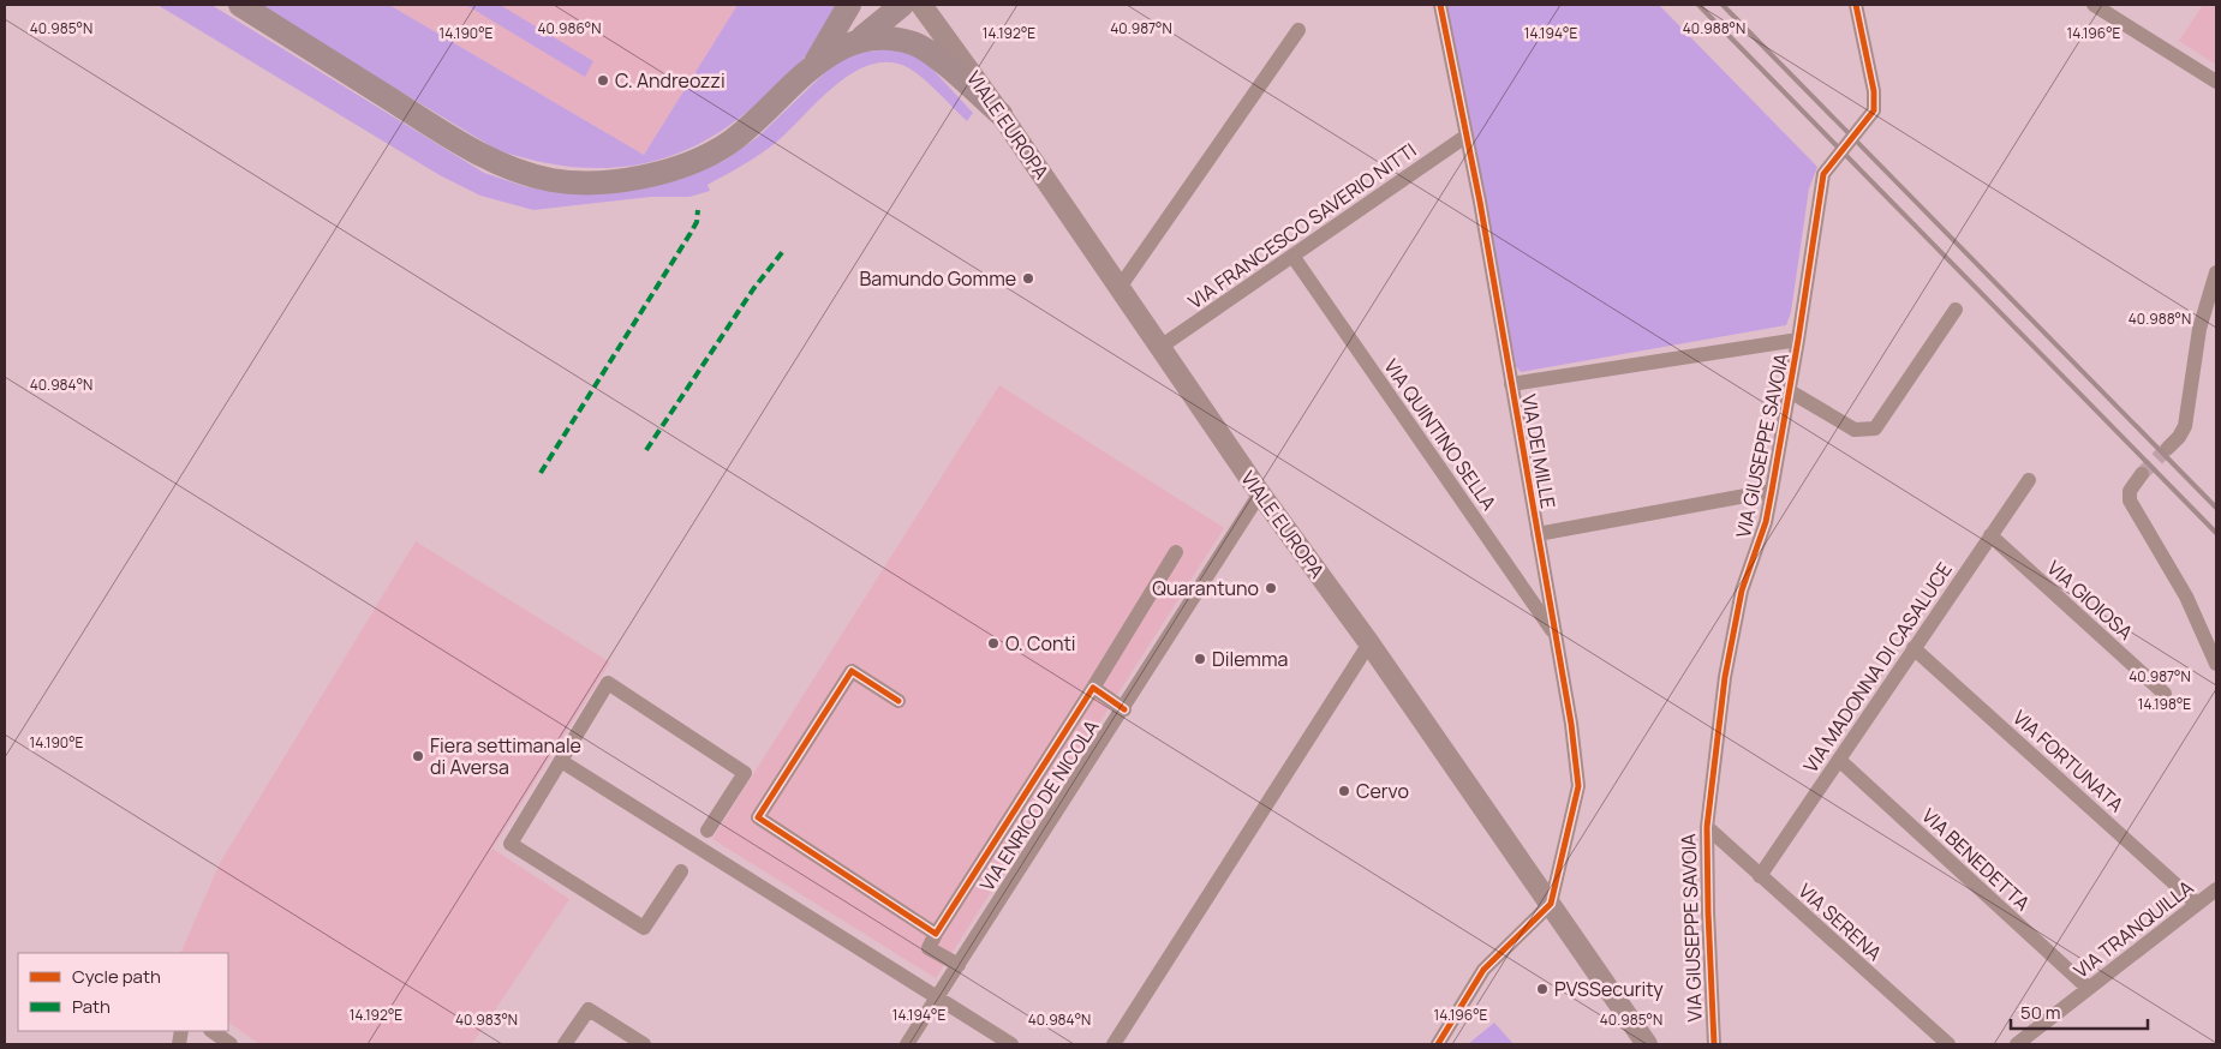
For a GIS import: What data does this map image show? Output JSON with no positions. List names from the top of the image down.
{
  "streets": {
    "main road": ["VIALE EUROPA"],
    "street": [
      "VIA FRANCESCO SAVERIO NITTI",
      "VIA QUINTINO SELLA",
      "VIA GIUSEPPE SAVOIA",
      "VIA DEI MILLE",
      "VIA GIOIOSA",
      "VIA MADONNA DI CASALUCE",
      "VIA FORTUNATA",
      "VIA ENRICO DE NICOLA",
      "VIA BENEDETTA",
      "VIA SERENA",
      "VIA TRANQUILLA"
    ]
  },
  "crossings": [
    ["VIALE EUROPA", "VIA FRANCESCO SAVERIO NITTI"],
    ["VIALE EUROPA", "VIA DEI MILLE"],
    ["VIALE EUROPA", "VIA ENRICO DE NICOLA"],
    ["VIA FRANCESCO SAVERIO NITTI", "VIA QUINTINO SELLA"],
    ["VIA FRANCESCO SAVERIO NITTI", "VIA DEI MILLE"],
    ["VIA QUINTINO SELLA", "VIA DEI MILLE"],
    ["VIA GIUSEPPE SAVOIA", "VIA SERENA"],
    ["VIA GIOIOSA", "VIA MADONNA DI CASALUCE"],
    ["VIA MADONNA DI CASALUCE", "VIA FORTUNATA"],
    ["VIA MADONNA DI CASALUCE", "VIA BENEDETTA"],
    ["VIA MADONNA DI CASALUCE", "VIA SERENA"],
    ["VIA FORTUNATA", "VIA TRANQUILLA"],
    ["VIA BENEDETTA", "VIA TRANQUILLA"]
  ],
  "places": [
    "C. Andreozzi",
    "Bamundo Gomme",
    "Quarantuno",
    "O. Conti",
    "Dilemma",
    "Fiera settimanale di Aversa",
    "Cervo",
    "PVSSecurity"
  ],
  "legend": ["Cycle path", "Path"],
  "scale_bar": "50 m",
  "coordinates": [
    "40.985°N",
    "40.986°N",
    "40.987°N",
    "40.988°N",
    "14.190°E",
    "14.192°E",
    "14.194°E",
    "14.196°E",
    "40.984°N",
    "14.198°E",
    "40.983°N"
  ]
}
